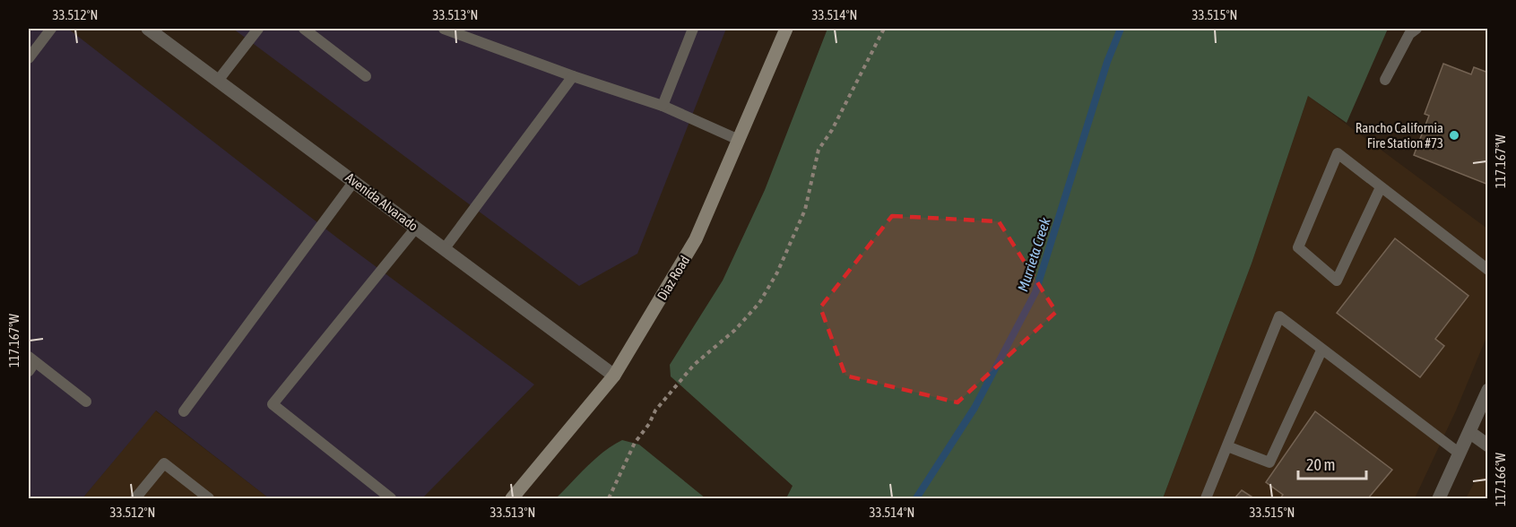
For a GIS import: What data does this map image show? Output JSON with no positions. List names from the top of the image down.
{
  "streets": {
    "main road": ["Diaz Road"],
    "street": ["Avenida Alvarado"]
  },
  "crossings": [
    ["Avenida Alvarado", "Diaz Road"]
  ],
  "water": ["Murrieta Creek"],
  "places": ["Rancho California Fire Station #73"],
  "scale_bar": "20 m",
  "coordinates": [
    "33.512°N",
    "33.513°N",
    "33.514°N",
    "33.515°N",
    "117.167°W",
    "117.166°W"
  ]
}
